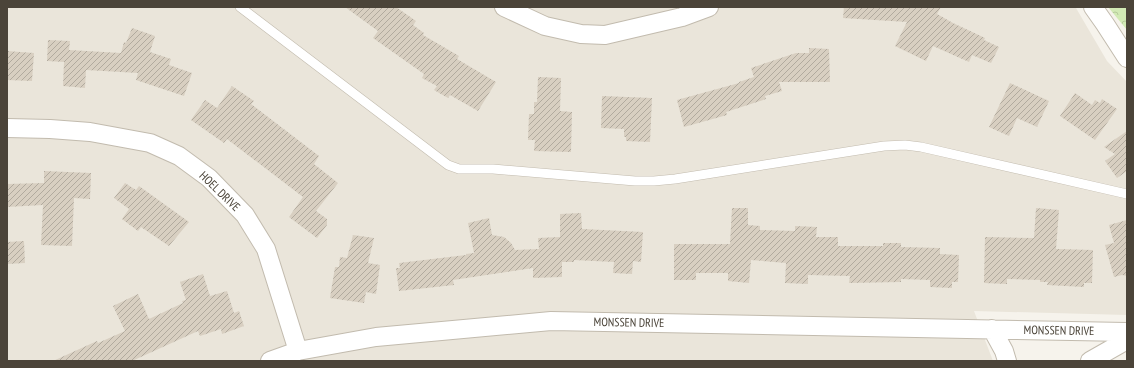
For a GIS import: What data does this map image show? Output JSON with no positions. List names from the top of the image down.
{
  "streets": {
    "street": ["HOEL DRIVE", "MONSSEN DRIVE"]
  },
  "crossings": [
    ["HOEL DRIVE", "MONSSEN DRIVE"]
  ]
}
